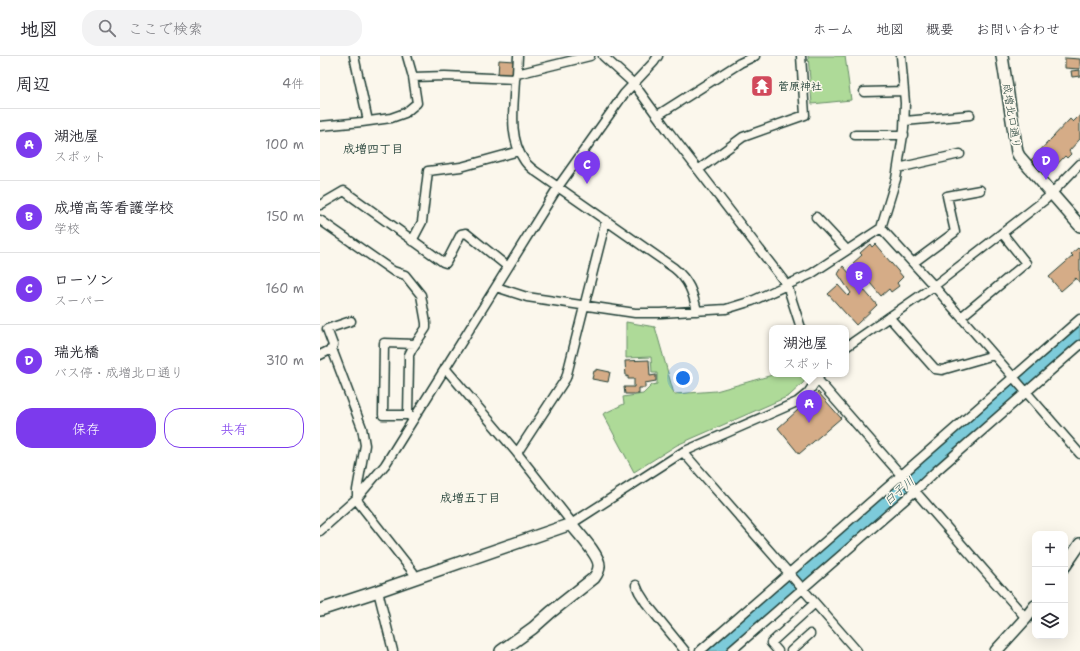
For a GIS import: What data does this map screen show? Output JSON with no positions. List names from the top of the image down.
{
  "streets": {
    "street": ["成増北口通り"]
  },
  "districts": ["成増四丁目", "成増五丁目"],
  "water": ["白子川"],
  "places": {
    "temple": ["菅原神社"]
  },
  "page": {
    "header": "地図",
    "search": "ここで検索",
    "nav": [
      "ホーム",
      "地図",
      "概要",
      "お問い合わせ"
    ],
    "heading": ["周辺", "4件"],
    "list": [
      {
        "mark": "A",
        "name": "湖池屋",
        "note": "スポット",
        "value": "100 m"
      },
      {
        "mark": "B",
        "name": "成増高等看護学校",
        "note": "学校",
        "value": "150 m"
      },
      {
        "mark": "C",
        "name": "ローソン",
        "note": "スーパー",
        "value": "160 m"
      },
      {
        "mark": "D",
        "name": "瑞光橋",
        "note": "バス停 · 成増北口通り",
        "value": "310 m"
      }
    ],
    "pins": [
      "D",
      "C",
      "B",
      "A"
    ],
    "popup": ["湖池屋", "スポット"],
    "buttons": ["保存", "共有"],
    "map_buttons": ["+", "−"]
  }
}
